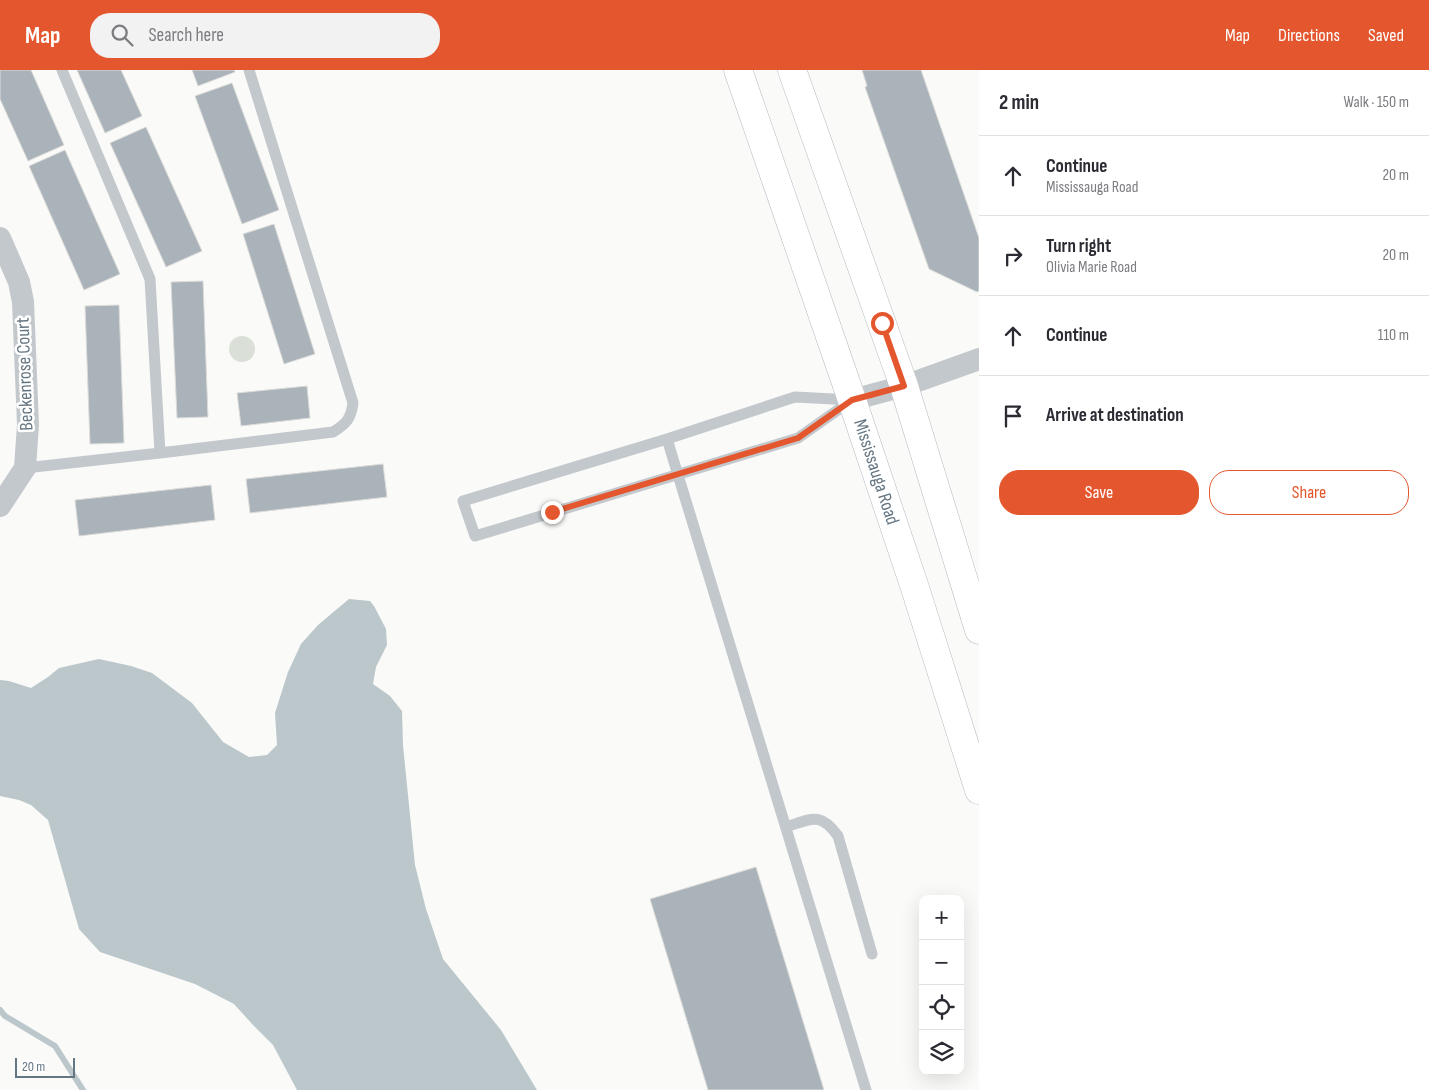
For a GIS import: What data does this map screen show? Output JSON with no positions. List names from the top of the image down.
{
  "streets": {
    "main road": ["Mississauga Road"],
    "street": ["Beckenrose Court"]
  },
  "scale_bar": "20 m",
  "page": {
    "header": "Map",
    "search": "Search here",
    "nav": ["Map", "Directions", "Saved"],
    "heading": ["2 min", "Walk · 150 m"],
    "list": [
      ["Continue", "Mississauga Road", "20 m"],
      ["Turn right", "Olivia Marie Road", "20 m"],
      ["Continue", "110 m"],
      "Arrive at destination"
    ],
    "buttons": ["Save", "Share"],
    "map_buttons": ["+", "−"],
    "scale": "20 m"
  }
}
